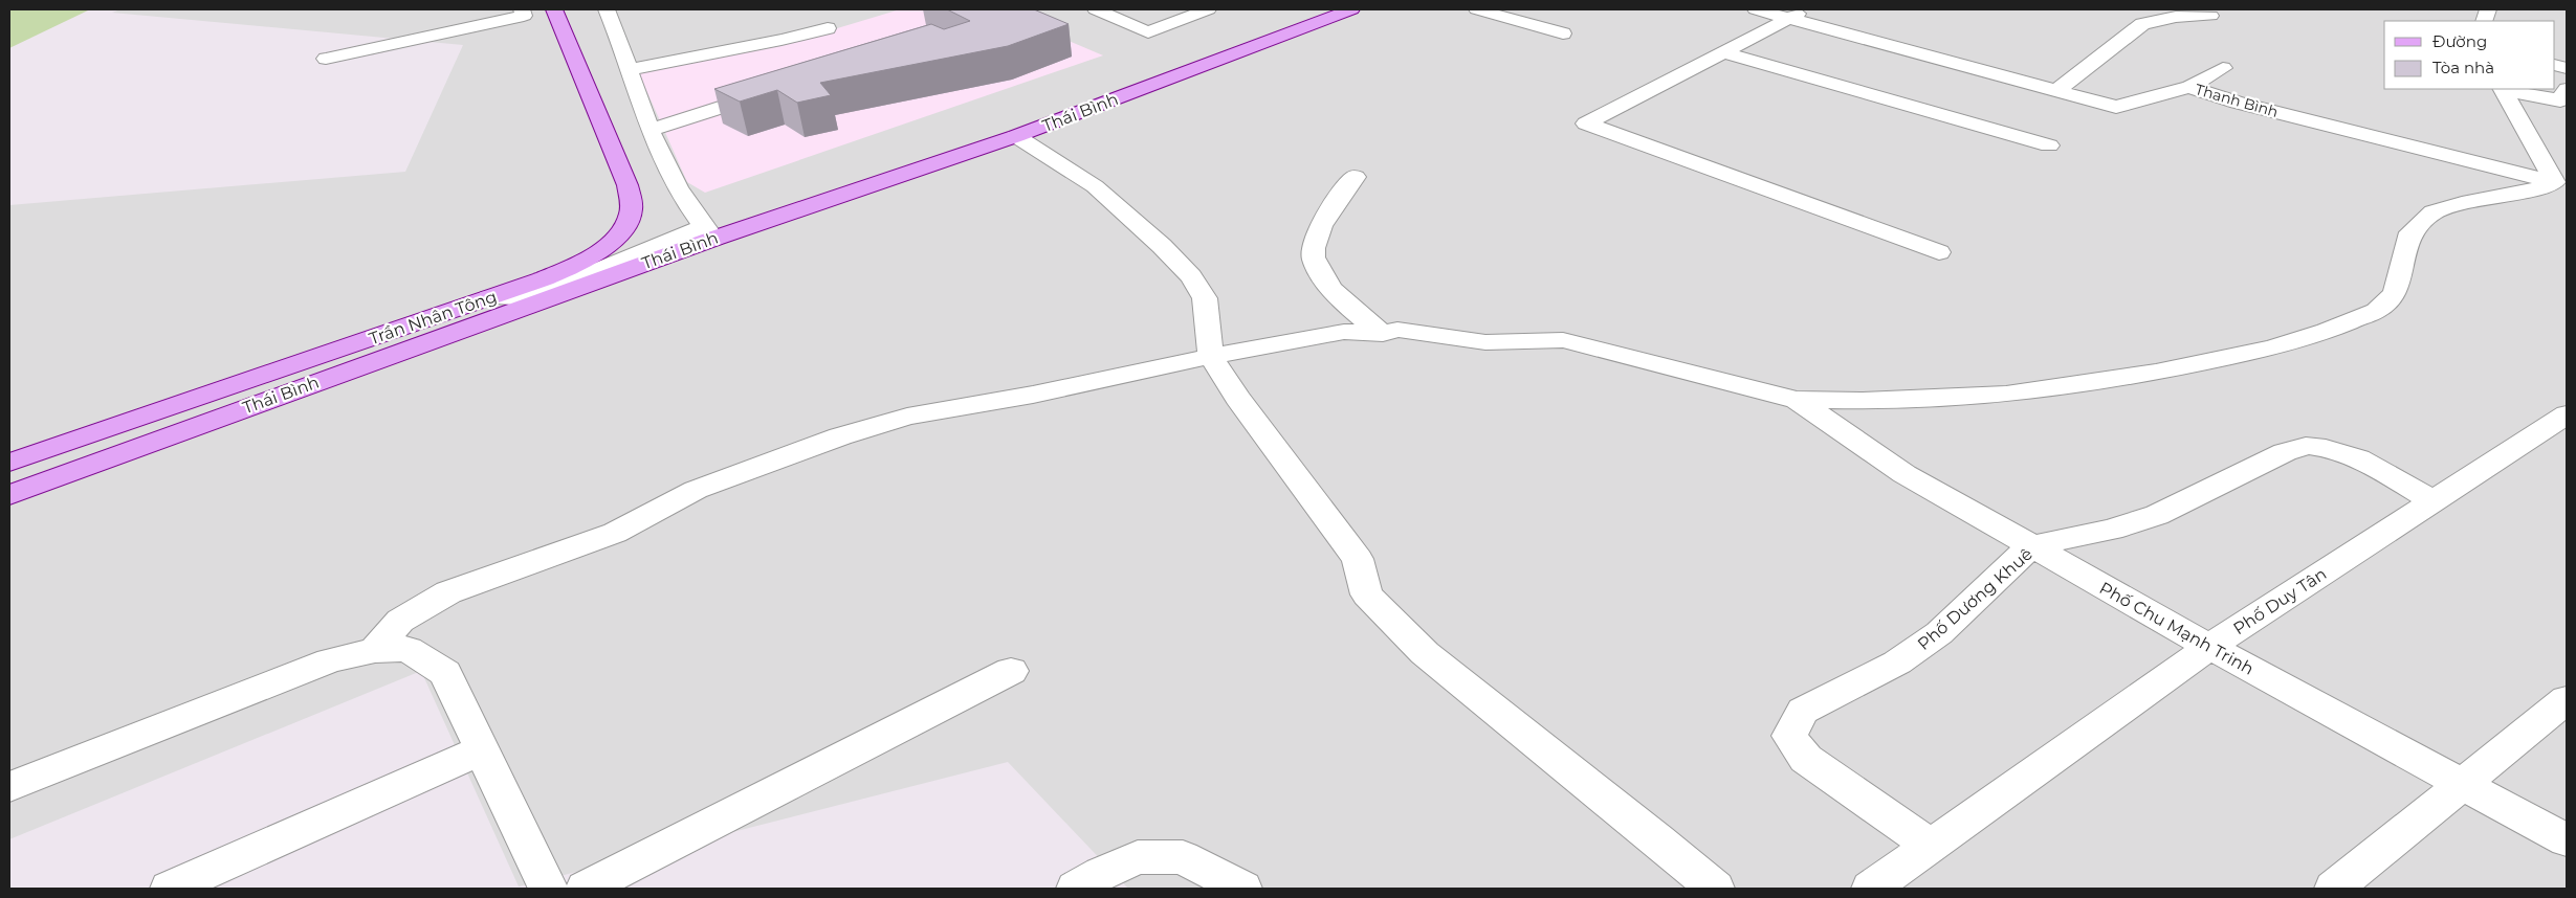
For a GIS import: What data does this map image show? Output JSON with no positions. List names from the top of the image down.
{
  "streets": {
    "main road": ["Thái Bình", "Trần Nhân Tông"],
    "street": [
      "Thanh Bình",
      "Phố Dương Khuê",
      "Phố Duy Tân",
      "Phố Chu Mạnh Trinh"
    ]
  },
  "crossings": [
    ["Phố Dương Khuê", "Phố Duy Tân"],
    ["Phố Dương Khuê", "Phố Chu Mạnh Trinh"],
    ["Phố Duy Tân", "Phố Chu Mạnh Trinh"]
  ],
  "legend": ["Đường", "Tòa nhà"]
}
